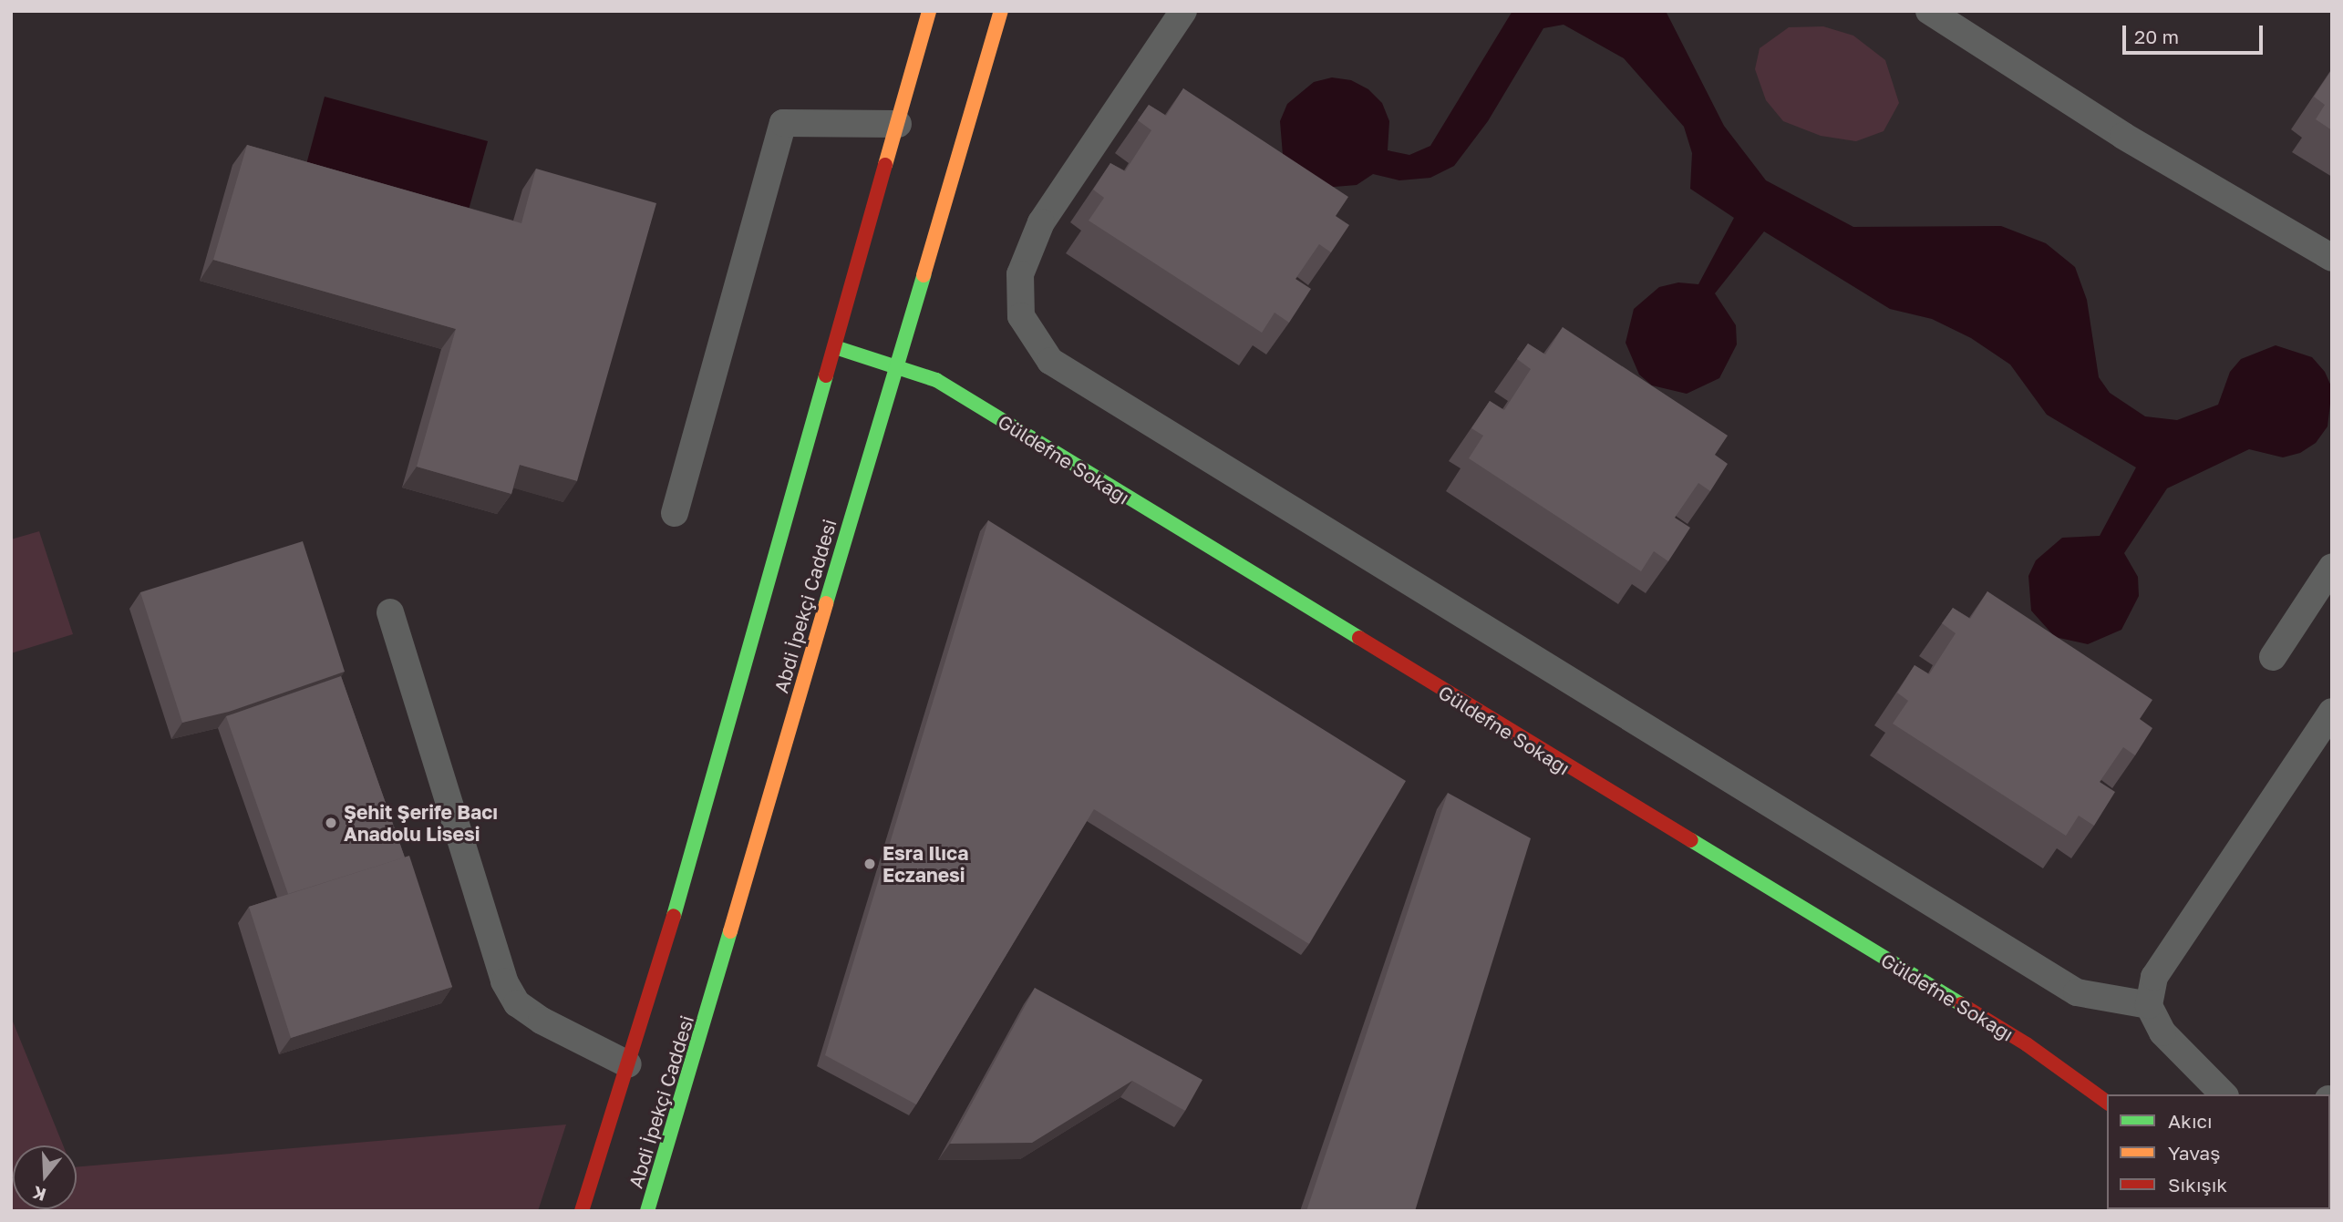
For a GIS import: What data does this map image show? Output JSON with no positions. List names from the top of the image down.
{
  "streets": {
    "street": ["Güldefne Sokağı", "Abdi İpekçi Caddesi"]
  },
  "crossings": [
    ["Güldefne Sokağı", "Abdi İpekçi Caddesi"]
  ],
  "places": ["Şehit Şerife Bacı Anadolu Lisesi", "Esra Ilıca Eczanesi"],
  "legend": ["Akıcı", "Yavaş", "Sıkışık"],
  "scale_bar": "20 m",
  "north": "bottom"
}
